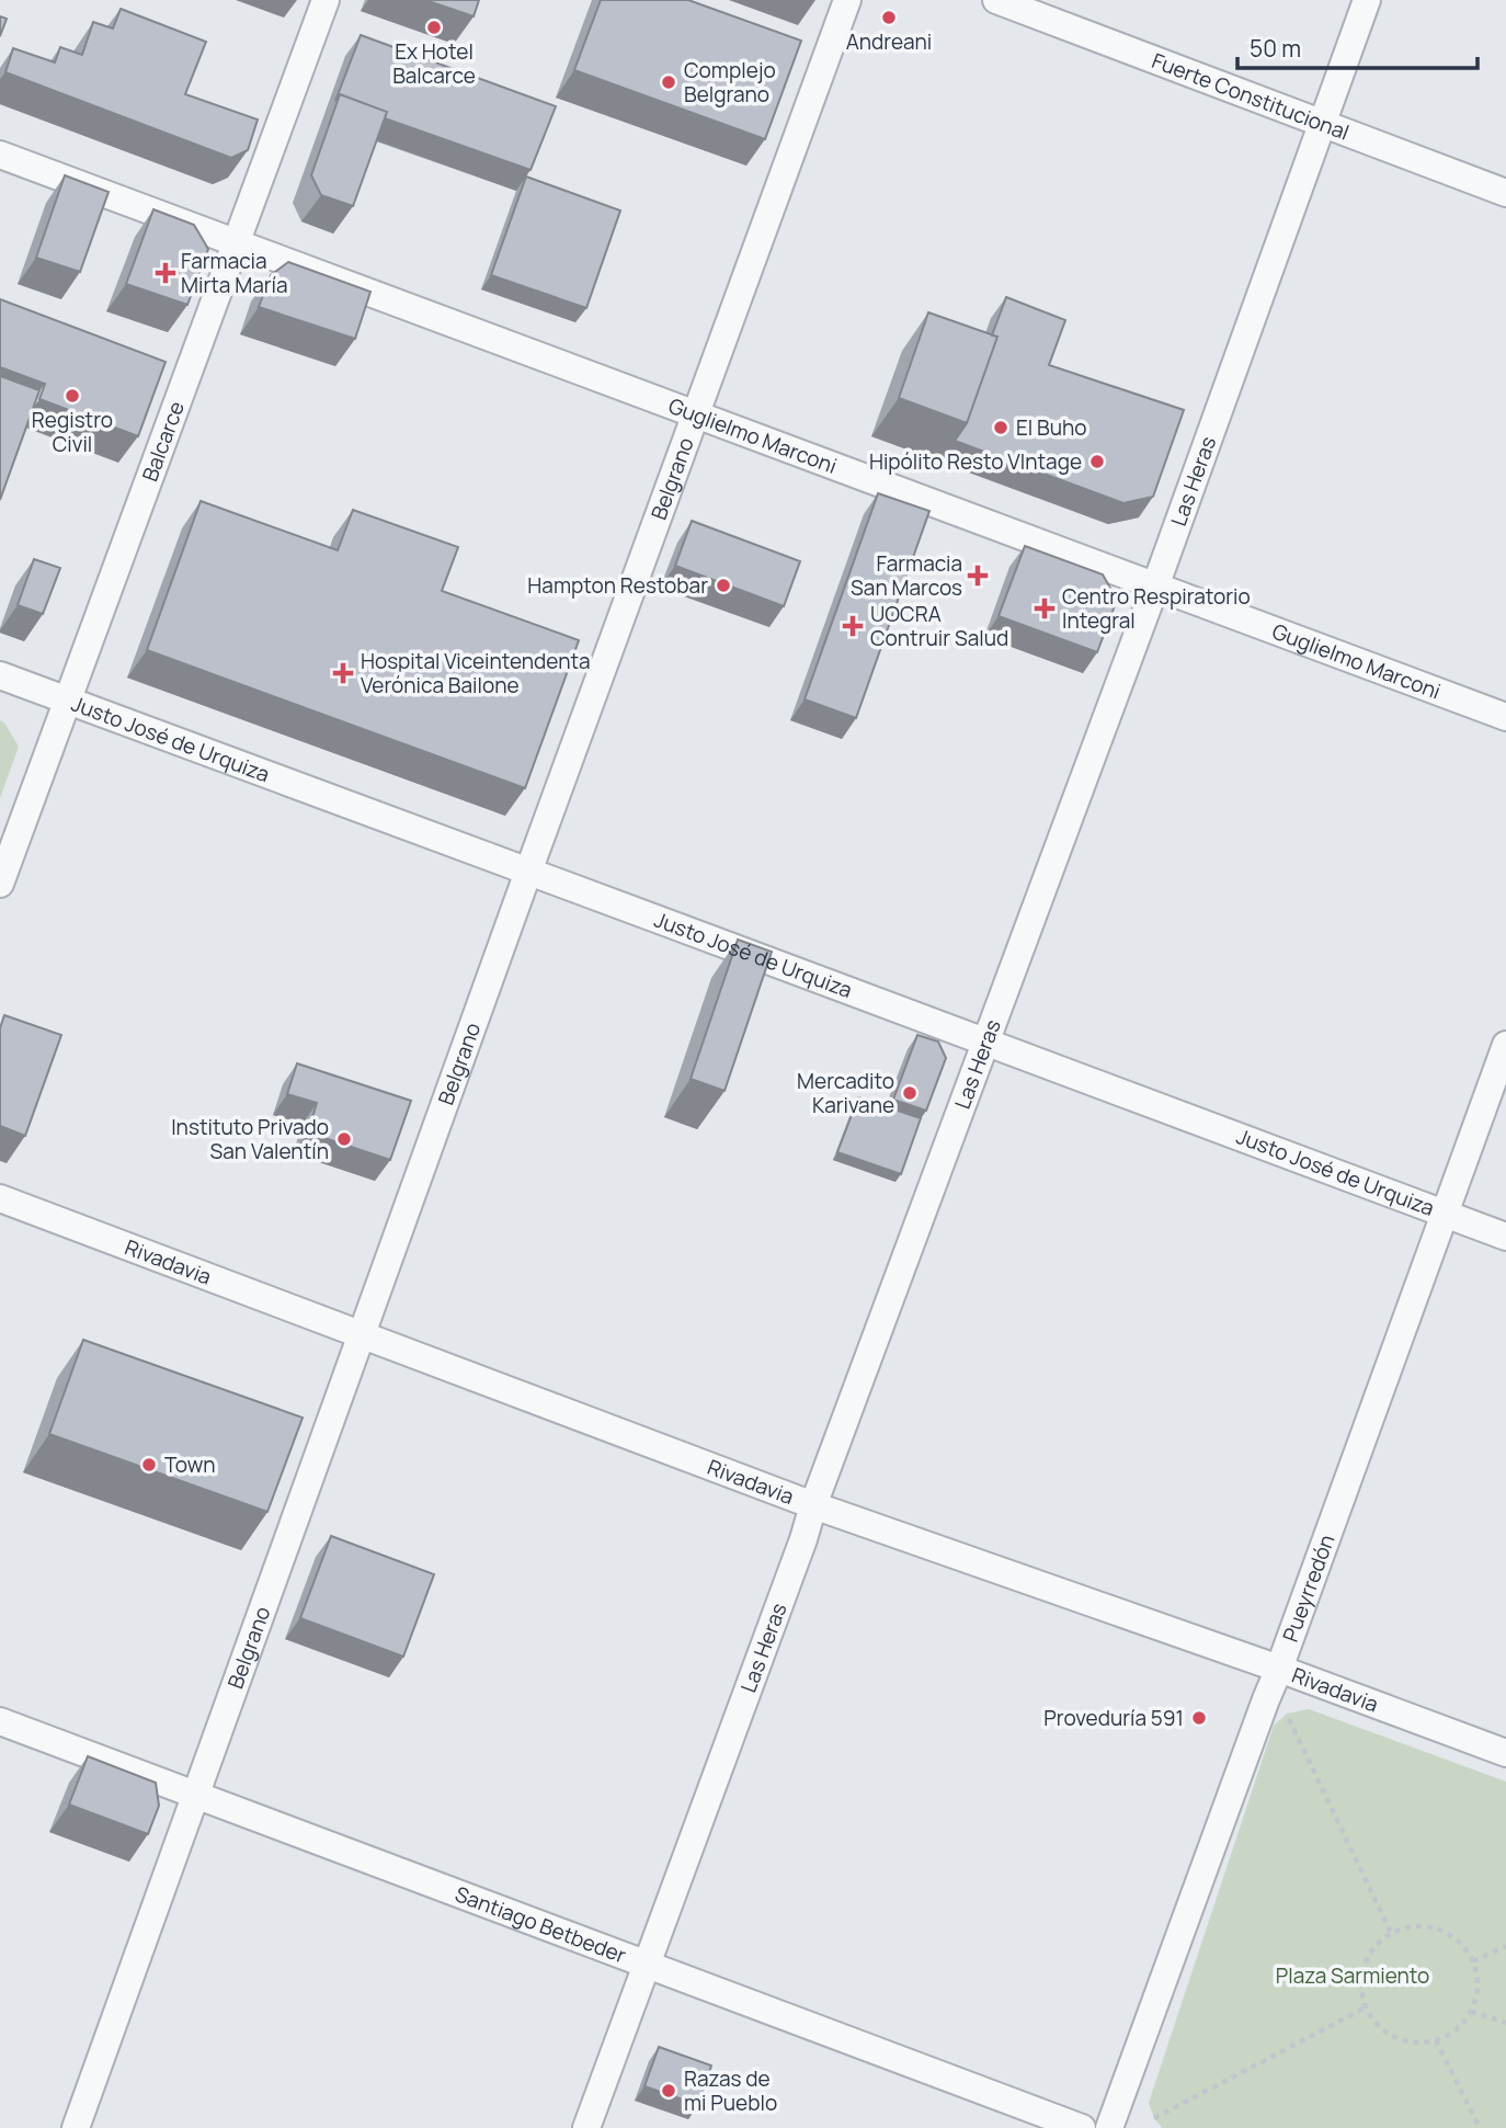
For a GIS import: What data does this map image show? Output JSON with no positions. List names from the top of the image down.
{
  "streets": {
    "street": [
      "Fuerte Constitucional",
      "Guglielmo Marconi",
      "Balcarce",
      "Belgrano",
      "Las Heras",
      "Justo José de Urquiza",
      "Rivadavia",
      "Pueyrredón",
      "Santiago Betbeder"
    ]
  },
  "crossings": [
    ["Fuerte Constitucional", "Las Heras"],
    ["Guglielmo Marconi", "Balcarce"],
    ["Guglielmo Marconi", "Belgrano"],
    ["Guglielmo Marconi", "Las Heras"],
    ["Balcarce", "Justo José de Urquiza"],
    ["Belgrano", "Justo José de Urquiza"],
    ["Belgrano", "Rivadavia"],
    ["Belgrano", "Santiago Betbeder"],
    ["Las Heras", "Justo José de Urquiza"],
    ["Las Heras", "Rivadavia"],
    ["Las Heras", "Santiago Betbeder"],
    ["Justo José de Urquiza", "Pueyrredón"],
    ["Rivadavia", "Pueyrredón"]
  ],
  "parks": ["Plaza Sarmiento"],
  "places": {
    "other": [
      "Andreani",
      "Ex Hotel Balcarce",
      "Complejo Belgrano",
      "Registro Civil",
      "El Buho",
      "Hipólito Resto VIntage",
      "Hampton Restobar",
      "Mercadito Karivane",
      "Instituto Privado San Valentín",
      "Town",
      "Proveduría 591",
      "Razas de mi Pueblo"
    ],
    "health": [
      "Farmacia Mirta María",
      "Farmacia San Marcos",
      "Centro Respiratorio Integral",
      "UOCRA Contruir Salud",
      "Hospital Viceintendenta Verónica Bailone"
    ]
  },
  "scale_bar": "50 m"
}
